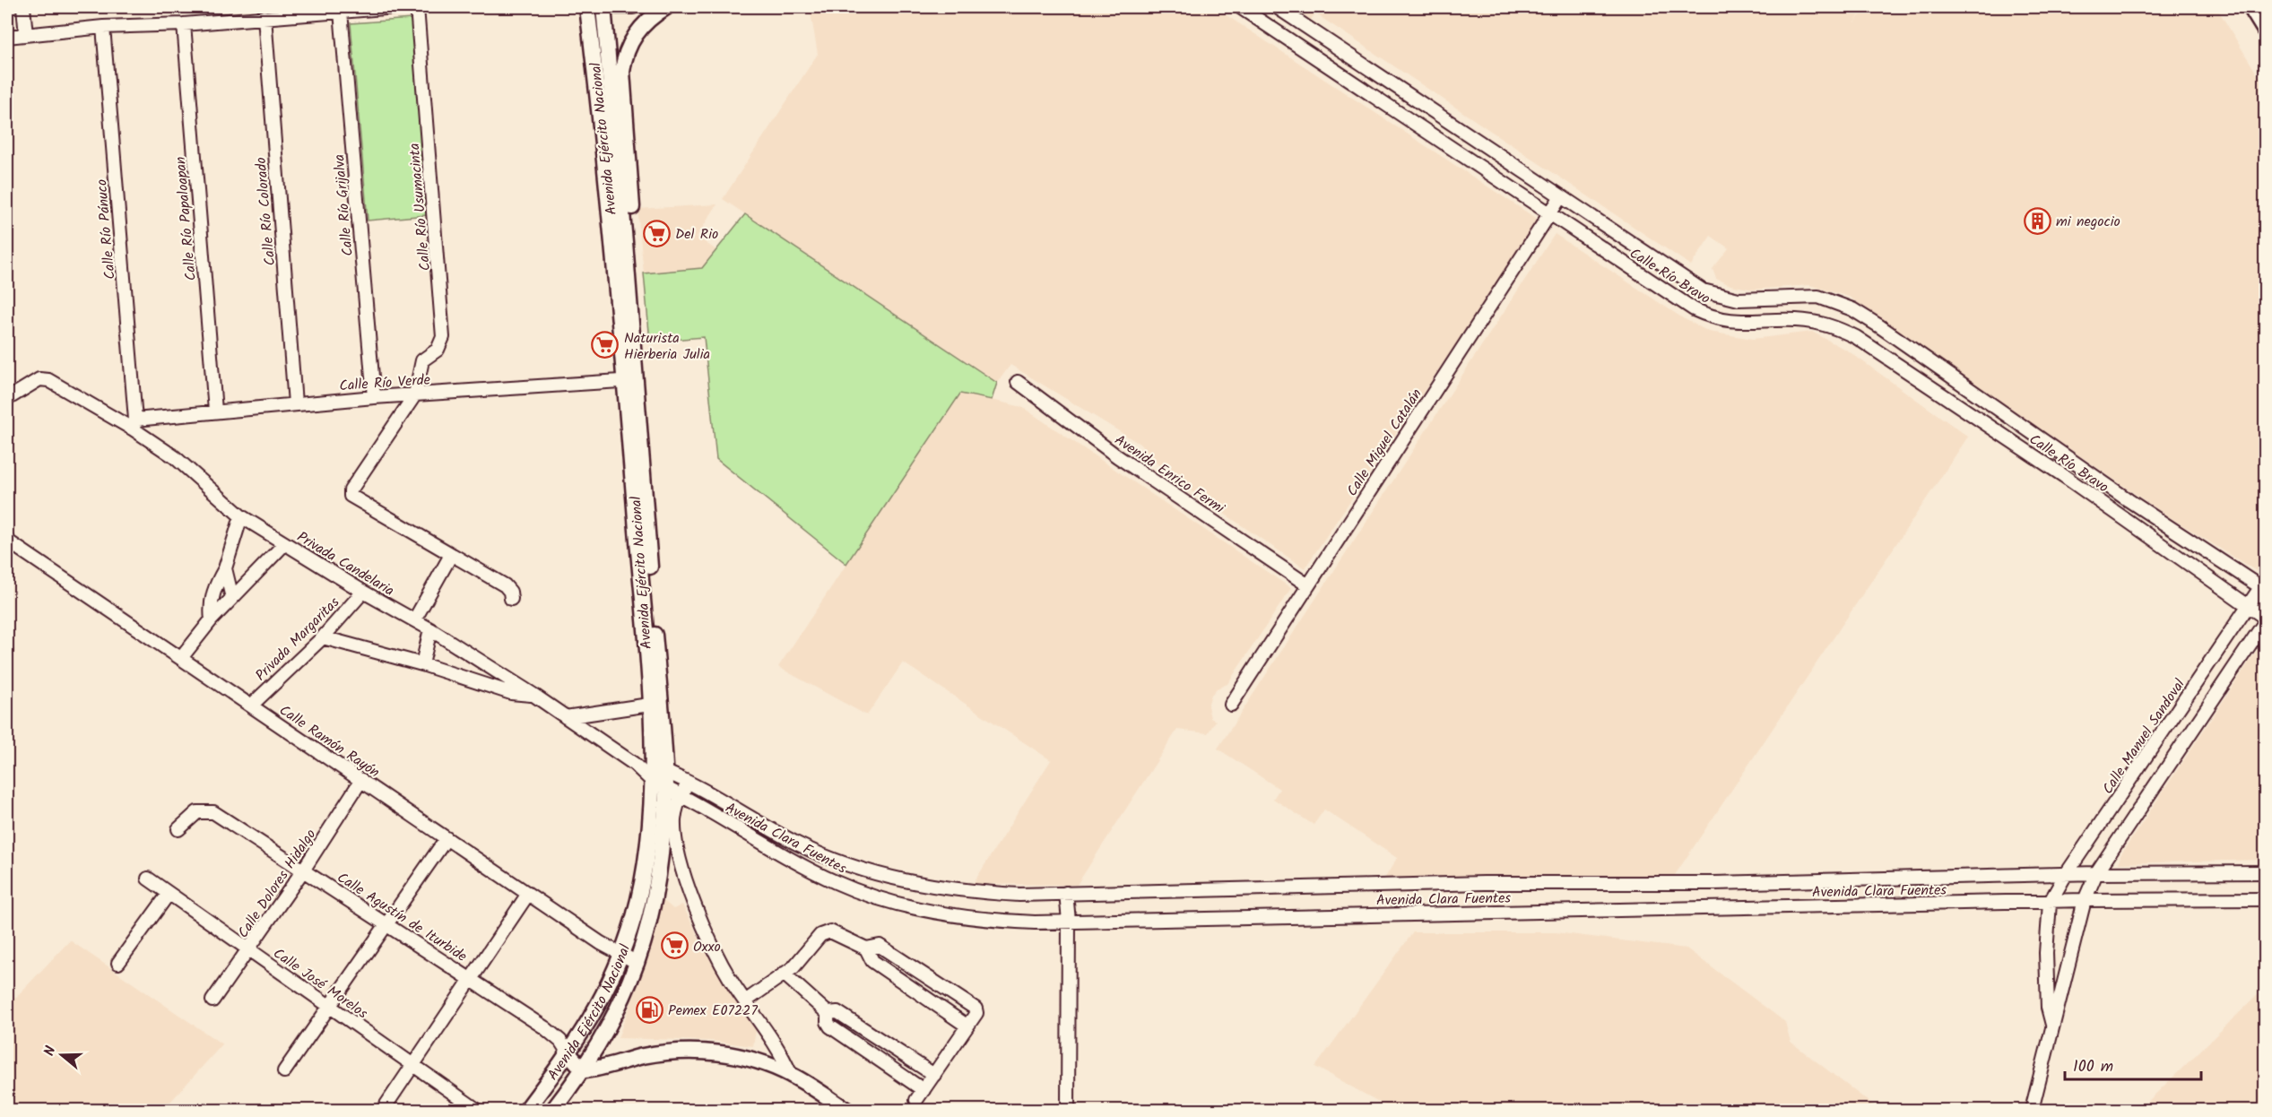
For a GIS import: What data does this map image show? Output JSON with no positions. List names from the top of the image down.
{
  "streets": {
    "main road": ["Avenida Ejército Nacional"],
    "street": [
      "Calle Río Grijalva",
      "Calle Río Usumacinta",
      "Calle Río Colorado",
      "Calle Río Papaloapan",
      "Calle Río Pánuco",
      "Calle Río Bravo",
      "Calle Río Verde",
      "Calle Miguel Catalán",
      "Avenida Enrico Fermi",
      "Privada Candelaria",
      "Privada Margaritas",
      "Calle Manuel Sandoval",
      "Calle Ramón Rayón",
      "Avenida Clara Fuentes",
      "Calle Dolores Hidalgo",
      "Calle Agustín de Iturbide",
      "Calle José Morelos"
    ]
  },
  "crossings": [
    ["Avenida Ejército Nacional", "Calle Río Verde"],
    ["Avenida Ejército Nacional", "Privada Candelaria"],
    ["Avenida Ejército Nacional", "Calle Ramón Rayón"],
    ["Avenida Ejército Nacional", "Avenida Clara Fuentes"],
    ["Avenida Ejército Nacional", "Calle Agustín de Iturbide"],
    ["Calle Río Grijalva", "Calle Río Verde"],
    ["Calle Río Usumacinta", "Calle Río Verde"],
    ["Calle Río Colorado", "Calle Río Verde"],
    ["Calle Río Papaloapan", "Calle Río Verde"],
    ["Calle Río Pánuco", "Calle Río Verde"],
    ["Calle Río Pánuco", "Privada Candelaria"],
    ["Calle Río Bravo", "Calle Miguel Catalán"],
    ["Calle Río Bravo", "Calle Manuel Sandoval"],
    ["Calle Río Verde", "Privada Candelaria"],
    ["Calle Miguel Catalán", "Avenida Enrico Fermi"],
    ["Privada Candelaria", "Privada Margaritas"],
    ["Privada Candelaria", "Avenida Clara Fuentes"],
    ["Privada Margaritas", "Calle Ramón Rayón"],
    ["Calle Manuel Sandoval", "Avenida Clara Fuentes"],
    ["Calle Ramón Rayón", "Calle Dolores Hidalgo"],
    ["Calle Dolores Hidalgo", "Calle Agustín de Iturbide"],
    ["Calle Dolores Hidalgo", "Calle José Morelos"]
  ],
  "places": {
    "building": ["mi negocio"],
    "supermarket": ["Del Rio", "Naturista Hierberia Julia", "Oxxo"],
    "fuel station": ["Pemex E07227"]
  },
  "scale_bar": "100 m",
  "north": "left"
}
